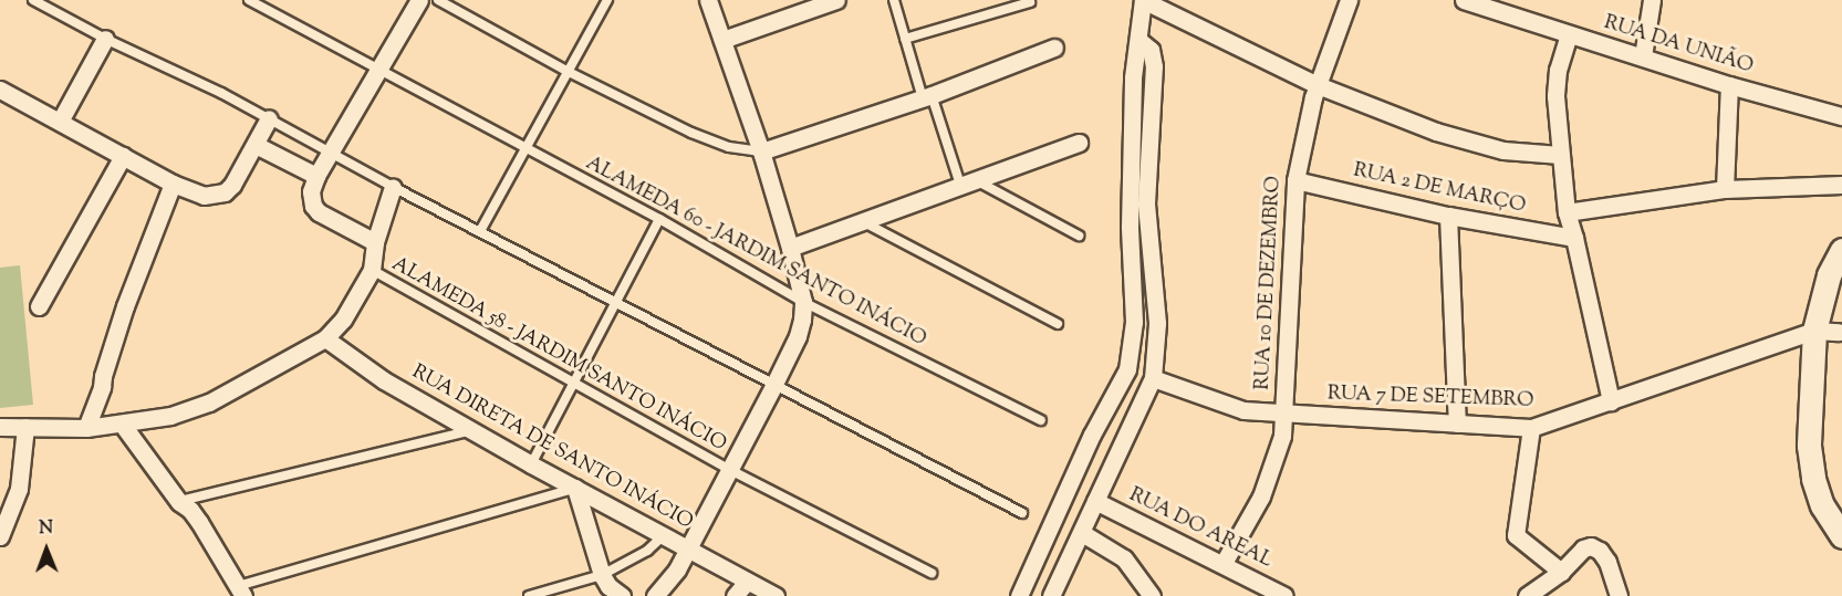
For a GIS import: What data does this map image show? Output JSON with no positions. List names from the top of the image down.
{
  "streets": {
    "street": [
      "RUA DA UNIÃO",
      "RUA 2 DE MARÇO",
      "RUA 10 DE DEZEMBRO",
      "RUA 7 DE SETEMBRO",
      "RUA DIRETA DE SANTO INÁCIO",
      "RUA DO AREAL"
    ],
    "lane": ["ALAMEDA 60 - JARDIM SANTO INÁCIO", "ALAMEDA 58 - JARDIM SANTO INÁCIO"]
  },
  "crossings": [
    ["RUA 2 DE MARÇO", "RUA 10 DE DEZEMBRO"],
    ["ALAMEDA 60 - JARDIM SANTO INÁCIO", "RUA DIRETA DE SANTO INÁCIO"],
    ["RUA 10 DE DEZEMBRO", "RUA 7 DE SETEMBRO"],
    ["RUA 10 DE DEZEMBRO", "RUA DO AREAL"],
    ["ALAMEDA 58 - JARDIM SANTO INÁCIO", "RUA DIRETA DE SANTO INÁCIO"]
  ],
  "north": "top"
}
